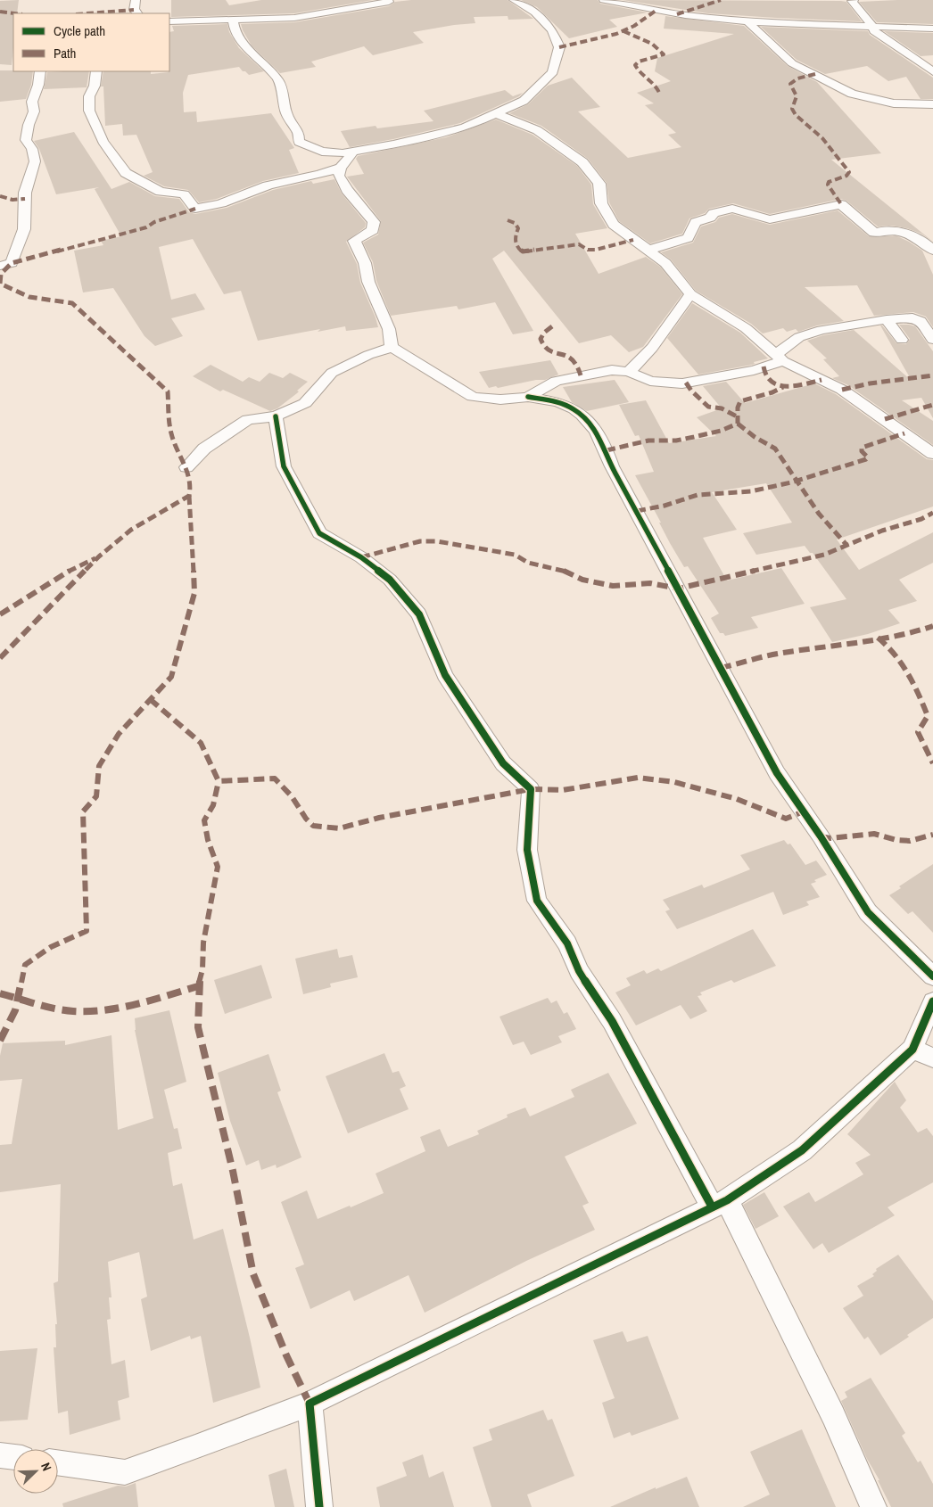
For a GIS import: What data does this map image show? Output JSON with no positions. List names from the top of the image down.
{
  "legend": ["Cycle path", "Path"],
  "north": "top right"
}
